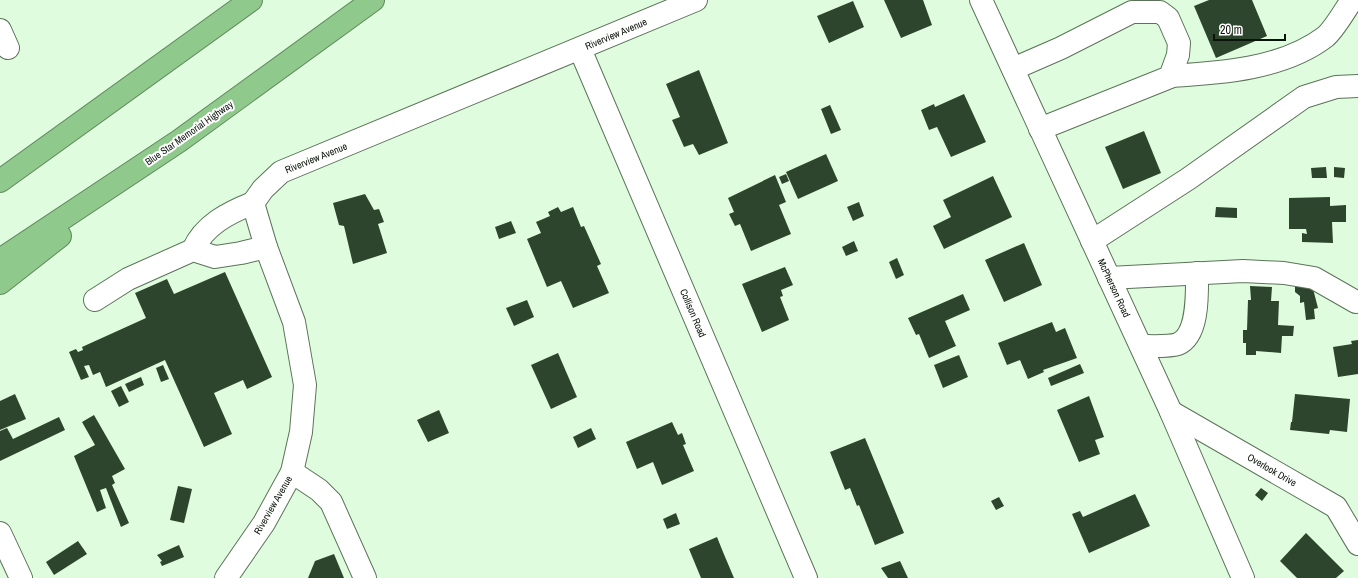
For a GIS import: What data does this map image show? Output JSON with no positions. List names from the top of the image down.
{
  "streets": {
    "highway": ["Blue Star Memorial Highway"],
    "street": [
      "Riverview Avenue",
      "McPherson Road",
      "Collison Road",
      "Overlook Drive"
    ]
  },
  "crossings": [
    ["Riverview Avenue", "Collison Road"],
    ["McPherson Road", "Overlook Drive"]
  ],
  "scale_bar": "20 m"
}
